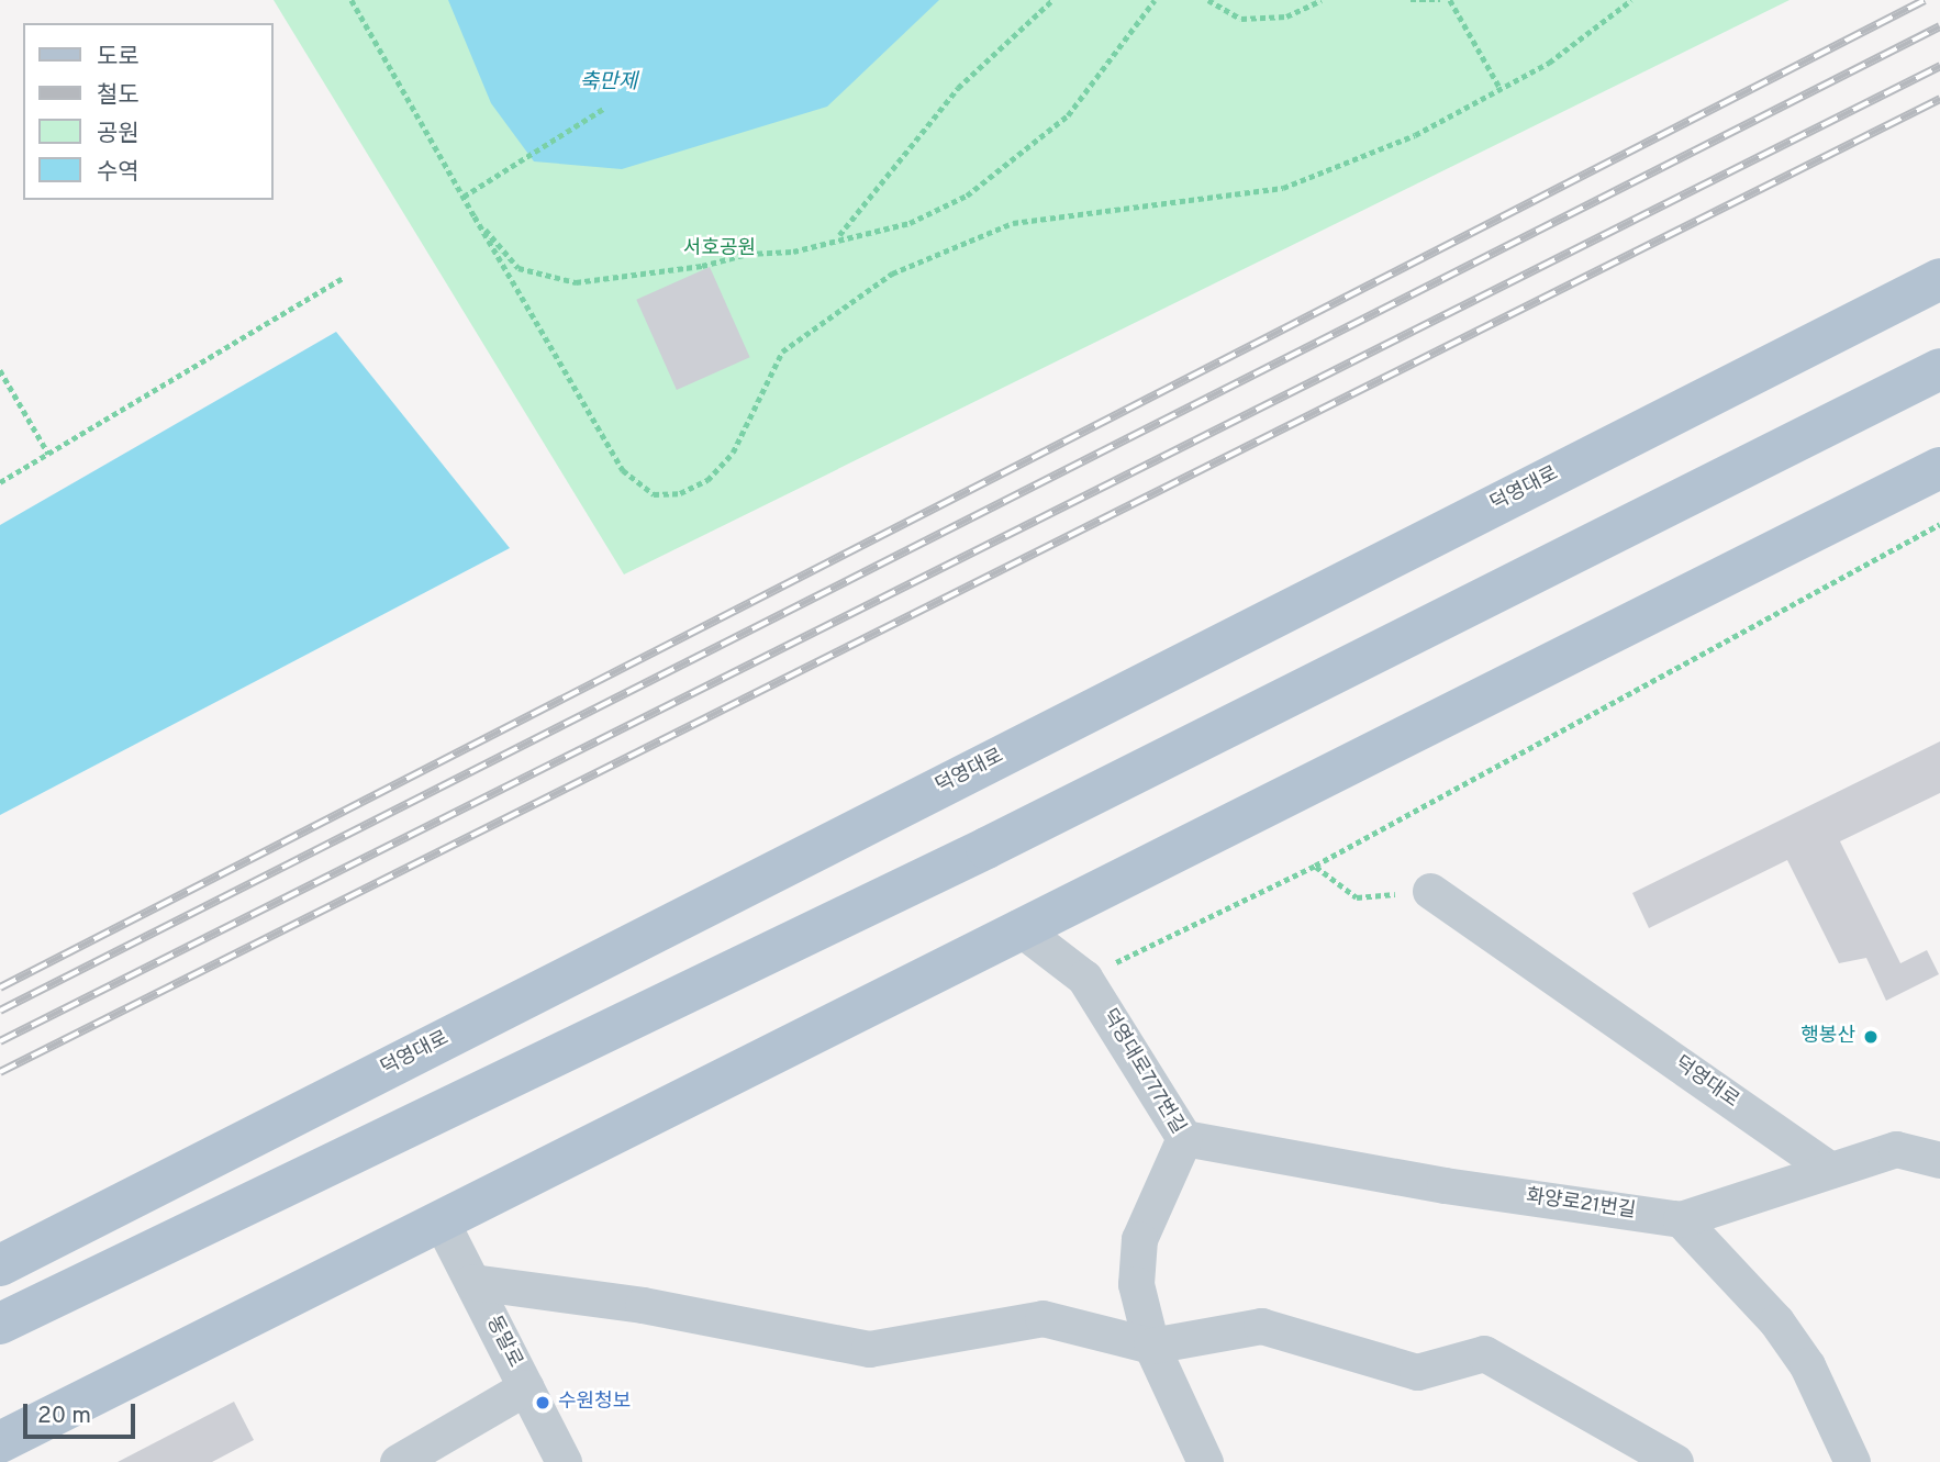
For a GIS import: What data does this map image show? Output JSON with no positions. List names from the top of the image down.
{
  "streets": {
    "main road": ["덕영대로"],
    "street": ["덕영대로777번길", "화양로21번길", "동말로"]
  },
  "crossings": [
    ["덕영대로777번길", "화양로21번길"]
  ],
  "water": ["축만제"],
  "parks": ["서호공원"],
  "places": ["행봉산", "수원청보"],
  "legend": [
    "도로",
    "철도",
    "공원",
    "수역"
  ],
  "scale_bar": "20 m"
}
